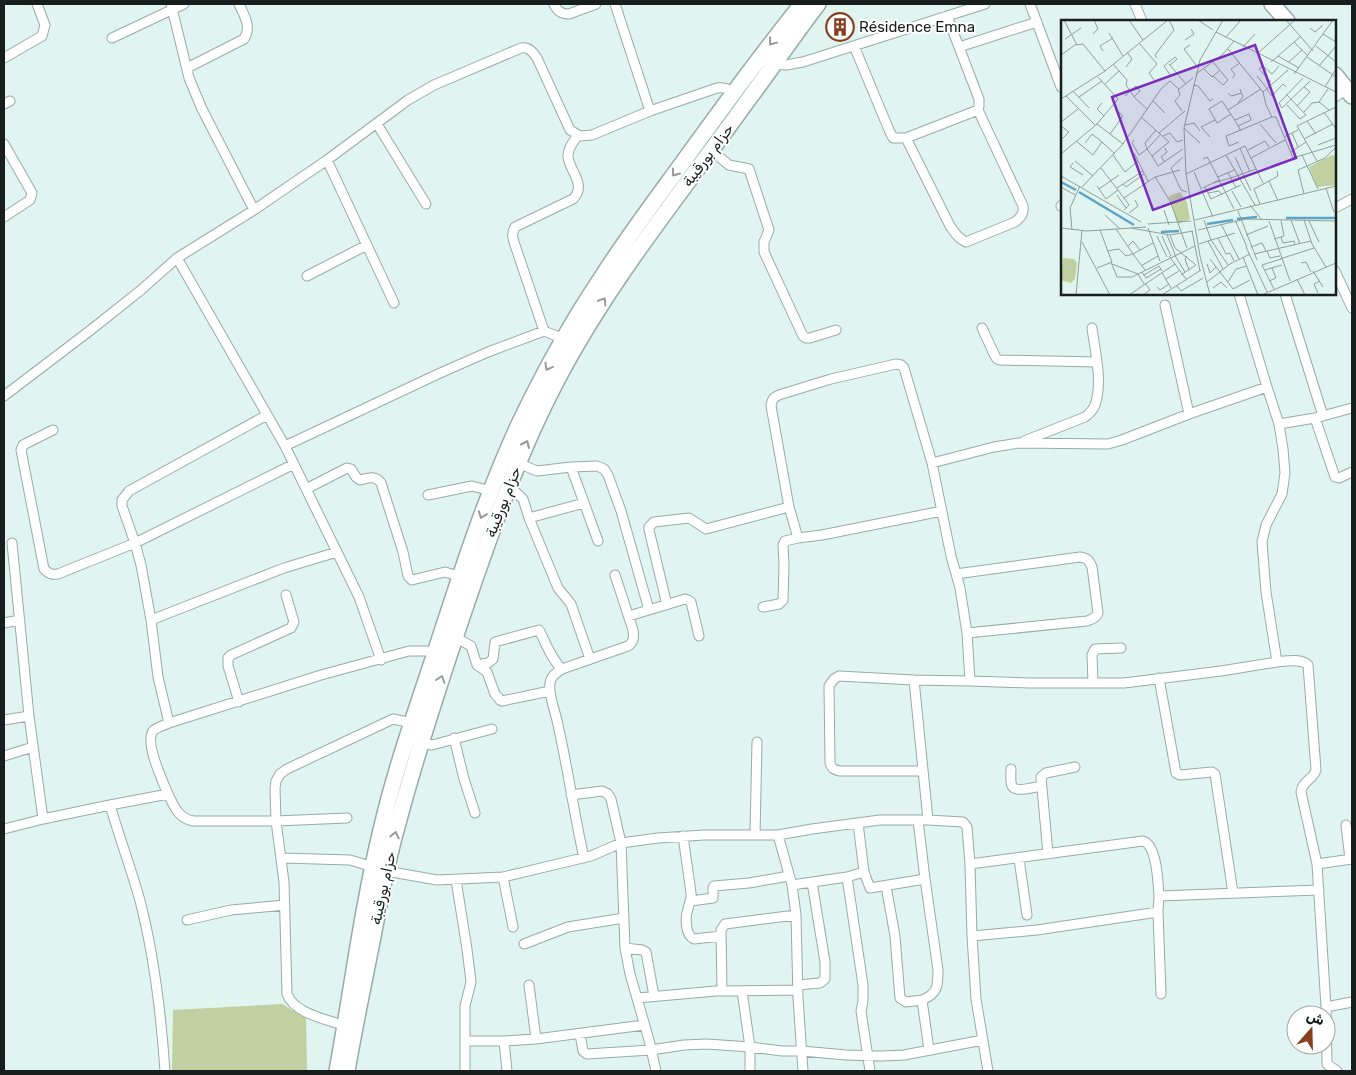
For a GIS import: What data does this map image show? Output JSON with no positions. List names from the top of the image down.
{
  "streets": {
    "main road": ["حزام بورقيبة"]
  },
  "places": {
    "building": ["Résidence Emna"]
  },
  "north": "top"
}
